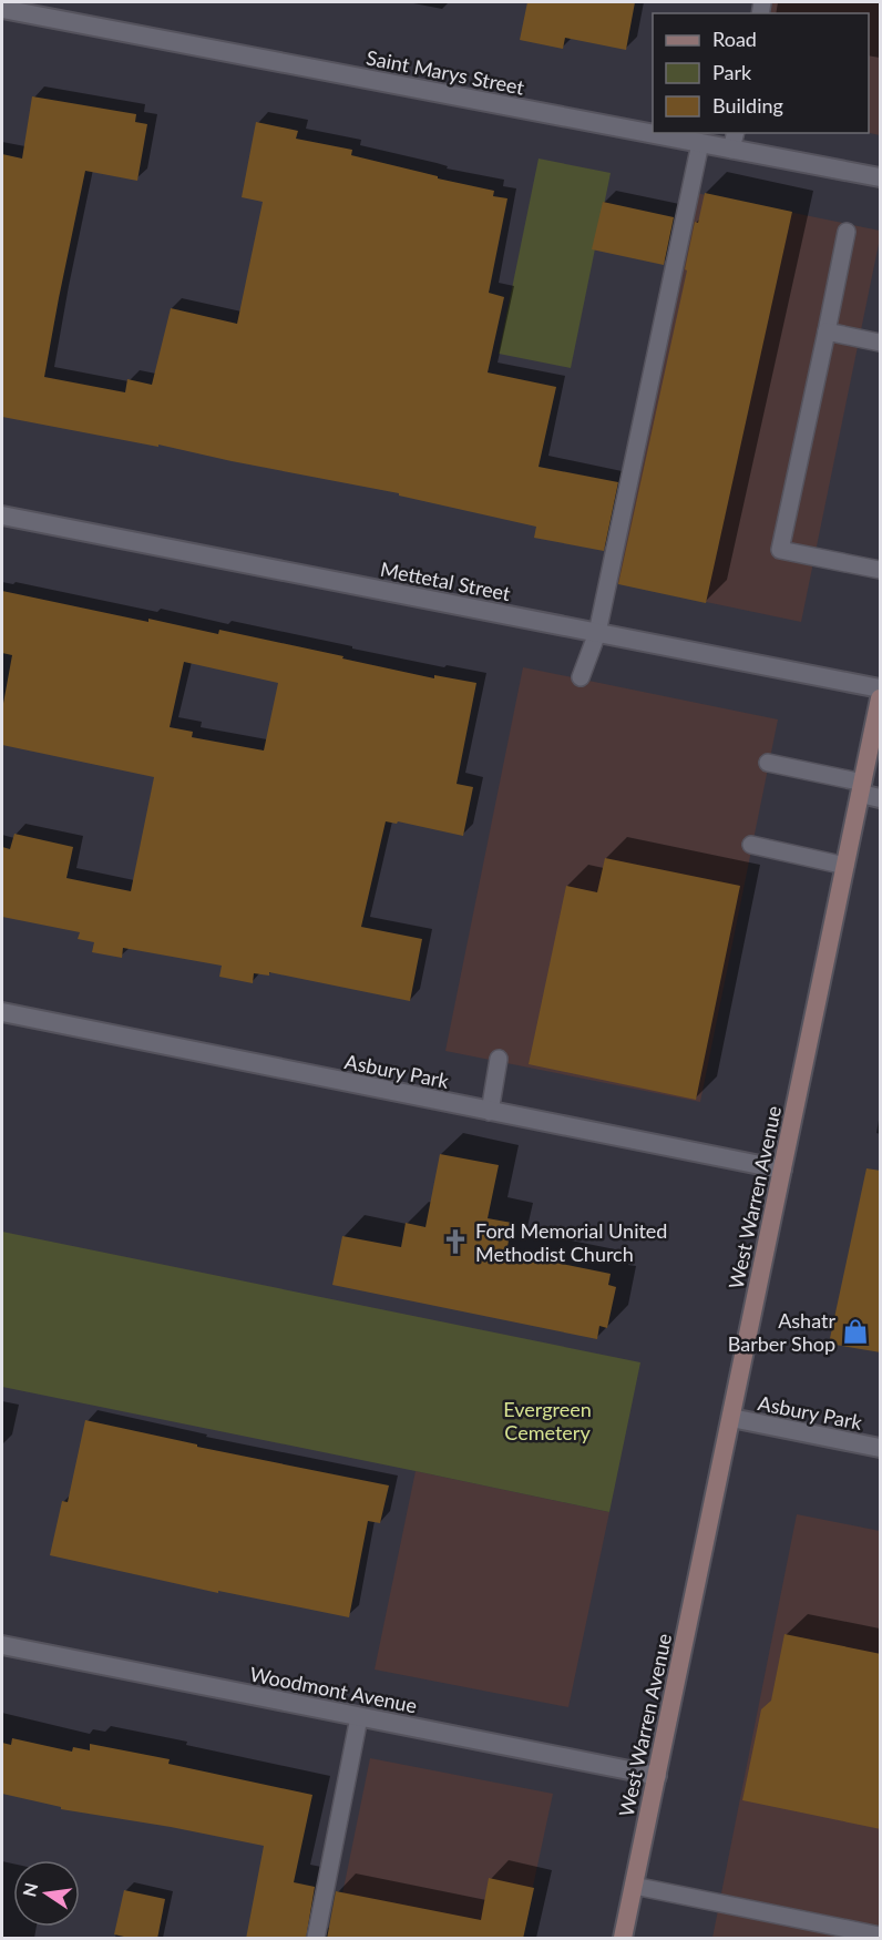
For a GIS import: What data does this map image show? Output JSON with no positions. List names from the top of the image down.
{
  "streets": {
    "main road": ["West Warren Avenue"],
    "street": [
      "Saint Marys Street",
      "Mettetal Street",
      "Asbury Park",
      "Woodmont Avenue"
    ]
  },
  "crossings": [
    ["Asbury Park", "West Warren Avenue"],
    ["West Warren Avenue", "Woodmont Avenue"]
  ],
  "parks": ["Evergreen Cemetery"],
  "places": {
    "church": ["Ford Memorial United Methodist Church"],
    "shop": ["Ashatr Barber Shop"]
  },
  "legend": ["Road", "Park", "Building"],
  "north": "left"
}
